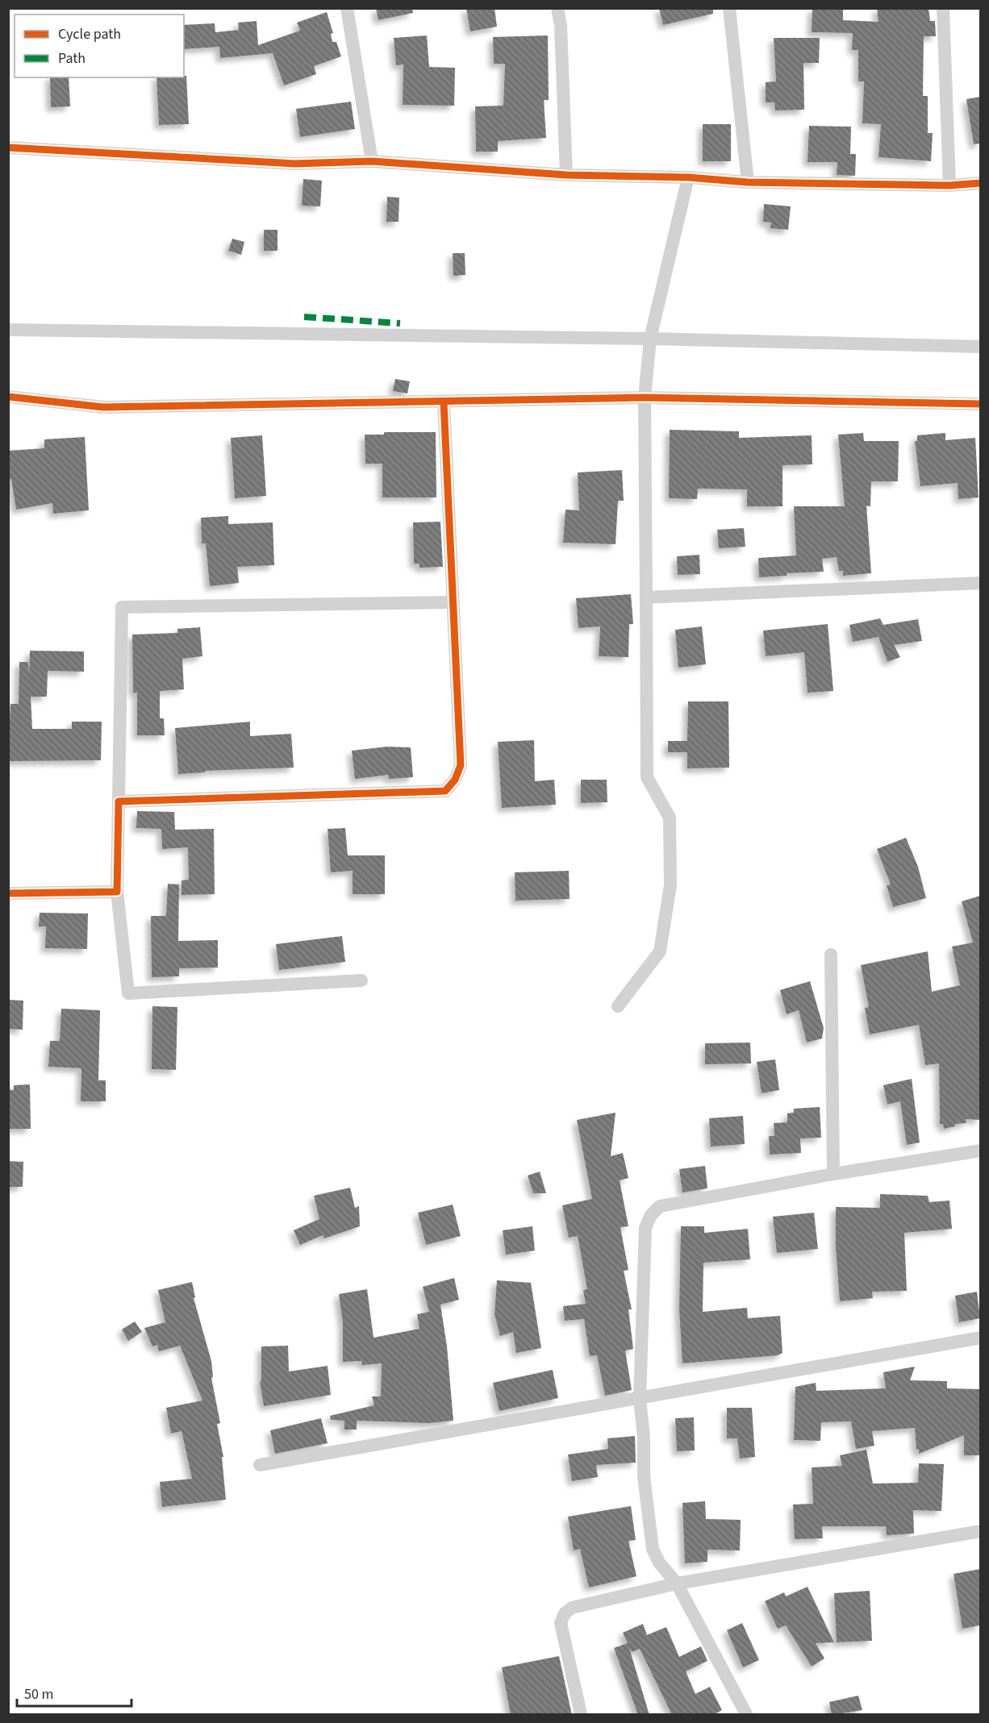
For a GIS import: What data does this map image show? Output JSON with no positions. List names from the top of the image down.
{
  "legend": ["Cycle path", "Path"],
  "scale_bar": "50 m"
}
